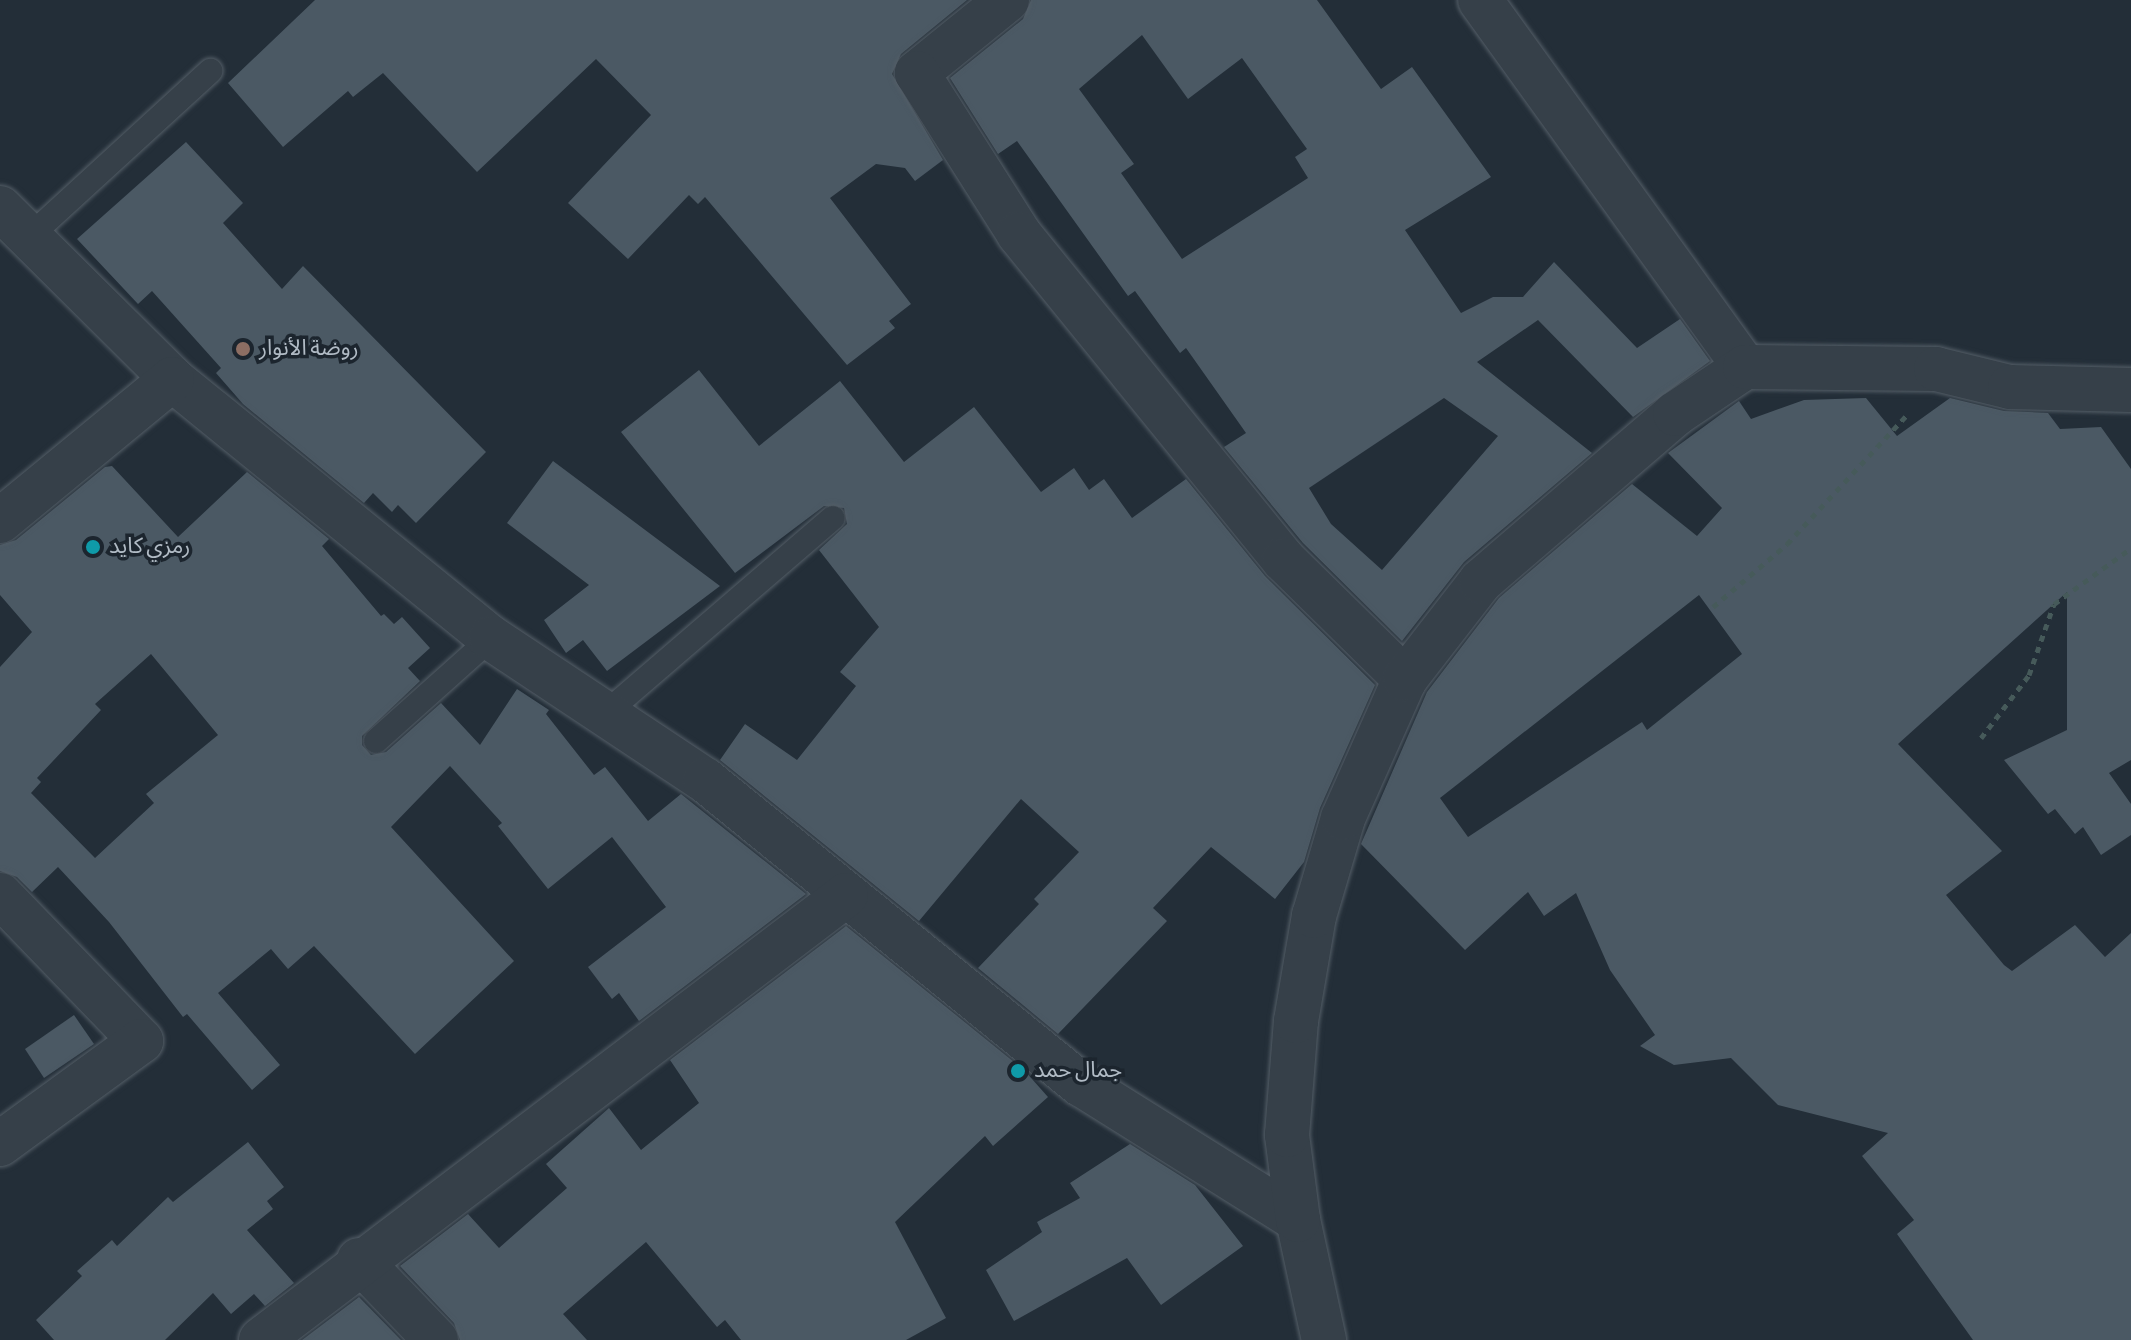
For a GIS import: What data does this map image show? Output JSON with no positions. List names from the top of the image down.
{
  "places": ["روضة الأنوار", "رمزي كايد", "جمال حمد"]
}
